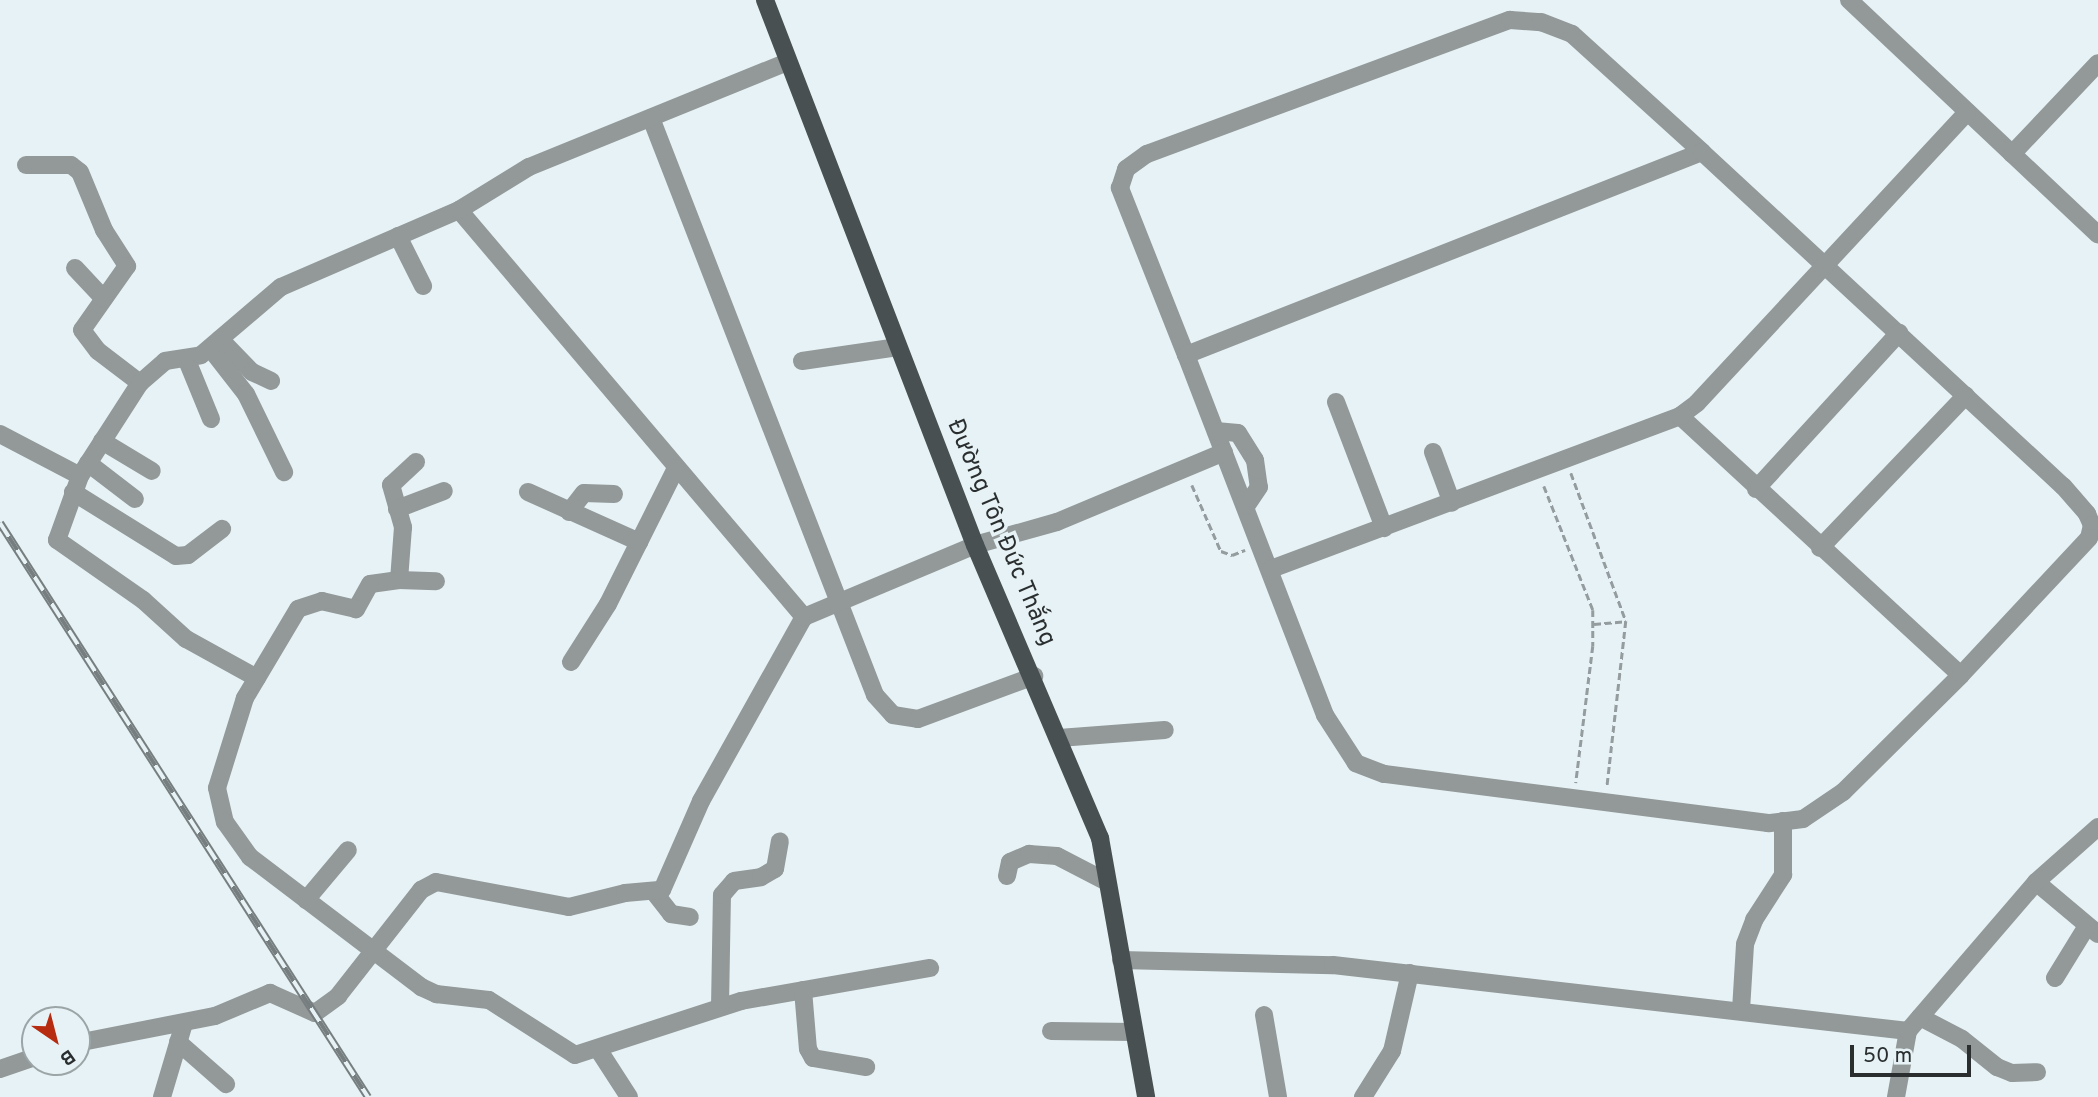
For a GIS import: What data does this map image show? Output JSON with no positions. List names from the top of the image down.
{
  "streets": {
    "main road": ["Đường Tôn Đức Thắng"]
  },
  "scale_bar": "50 m",
  "north": "bottom right"
}
